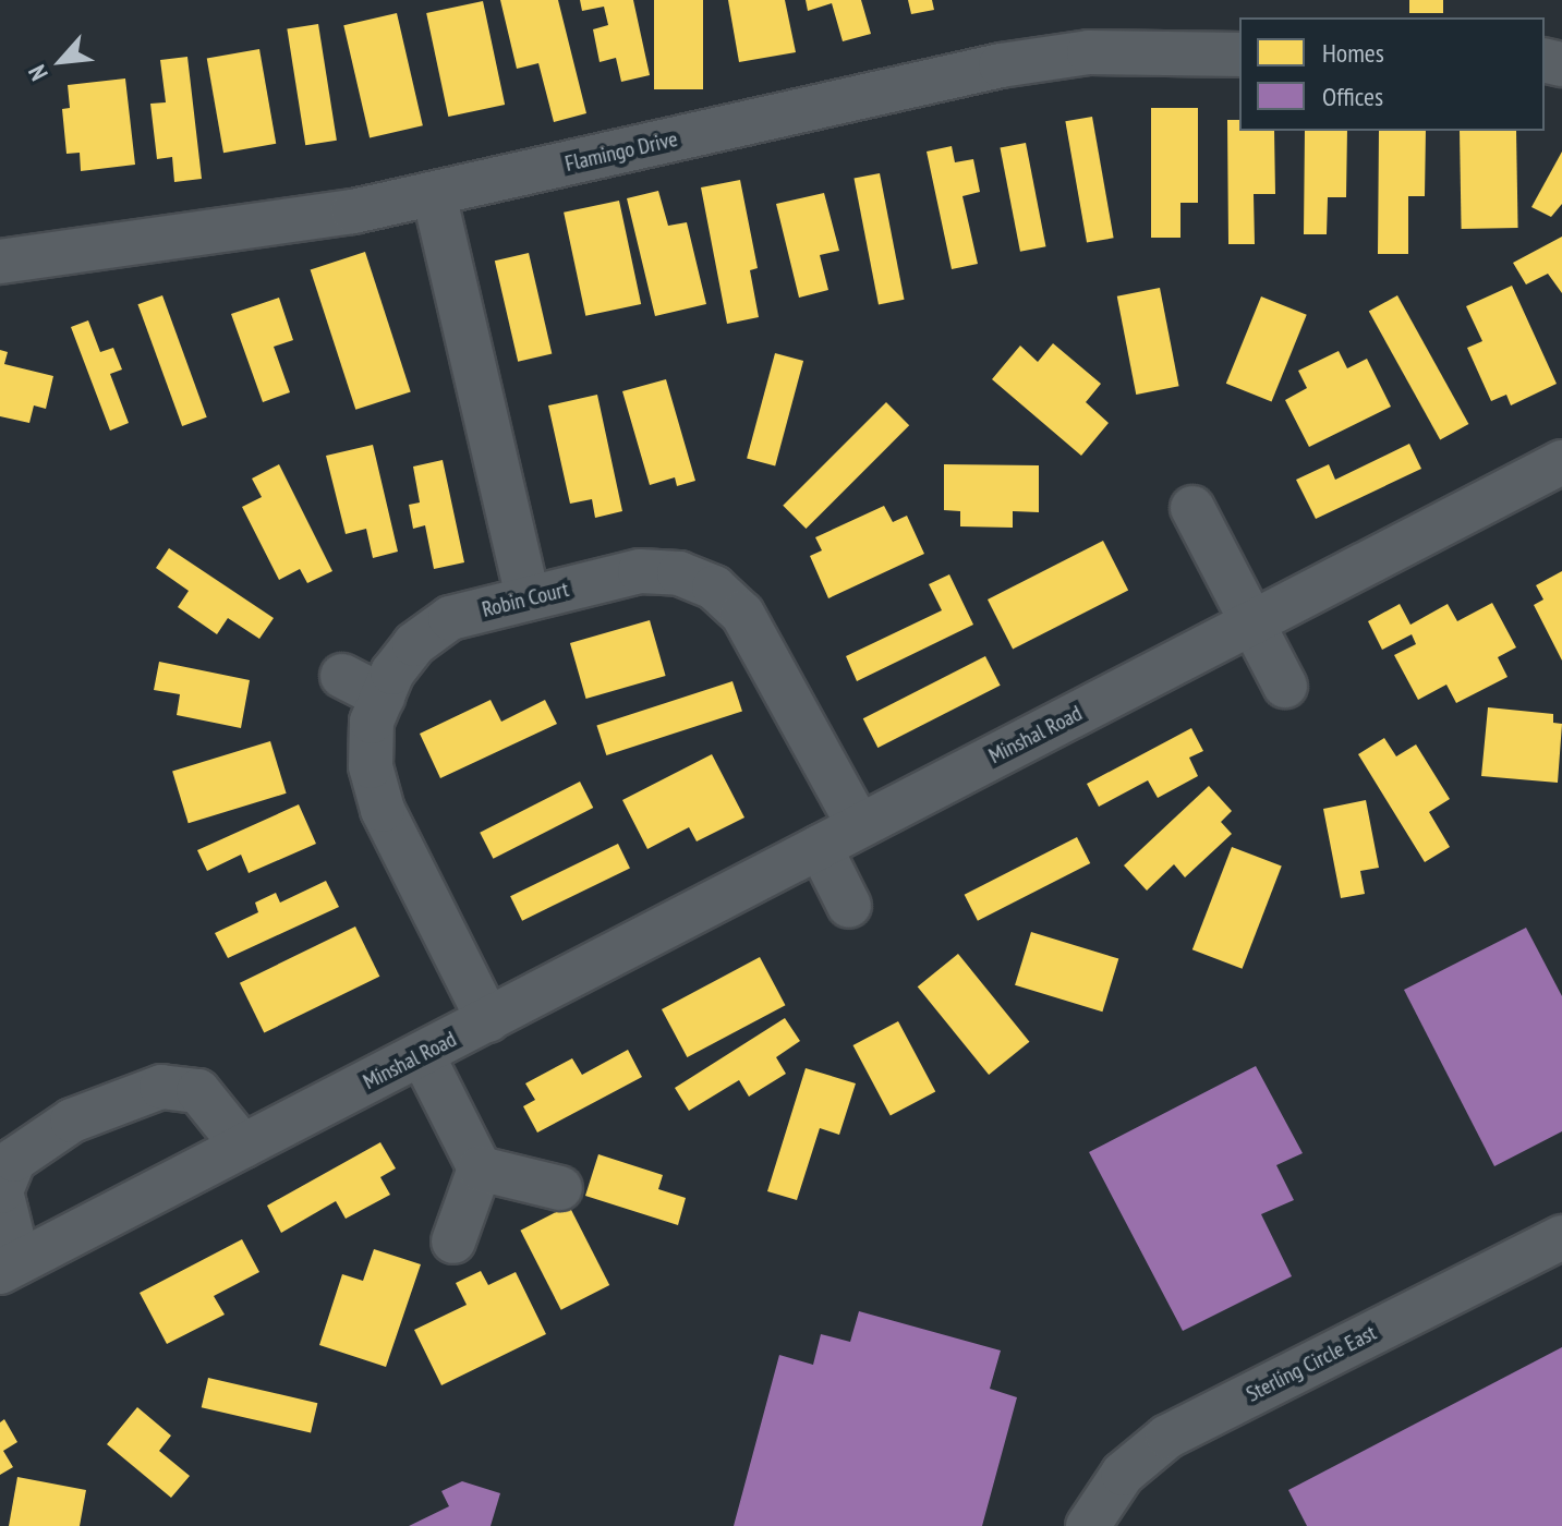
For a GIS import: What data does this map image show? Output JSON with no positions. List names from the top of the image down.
{
  "streets": {
    "street": [
      "Flamingo Drive",
      "Robin Court",
      "Minshal Road",
      "Sterling Circle East"
    ]
  },
  "crossings": [
    ["Robin Court", "Minshal Road"]
  ],
  "legend": ["Homes", "Offices"],
  "north": "bottom left"
}
